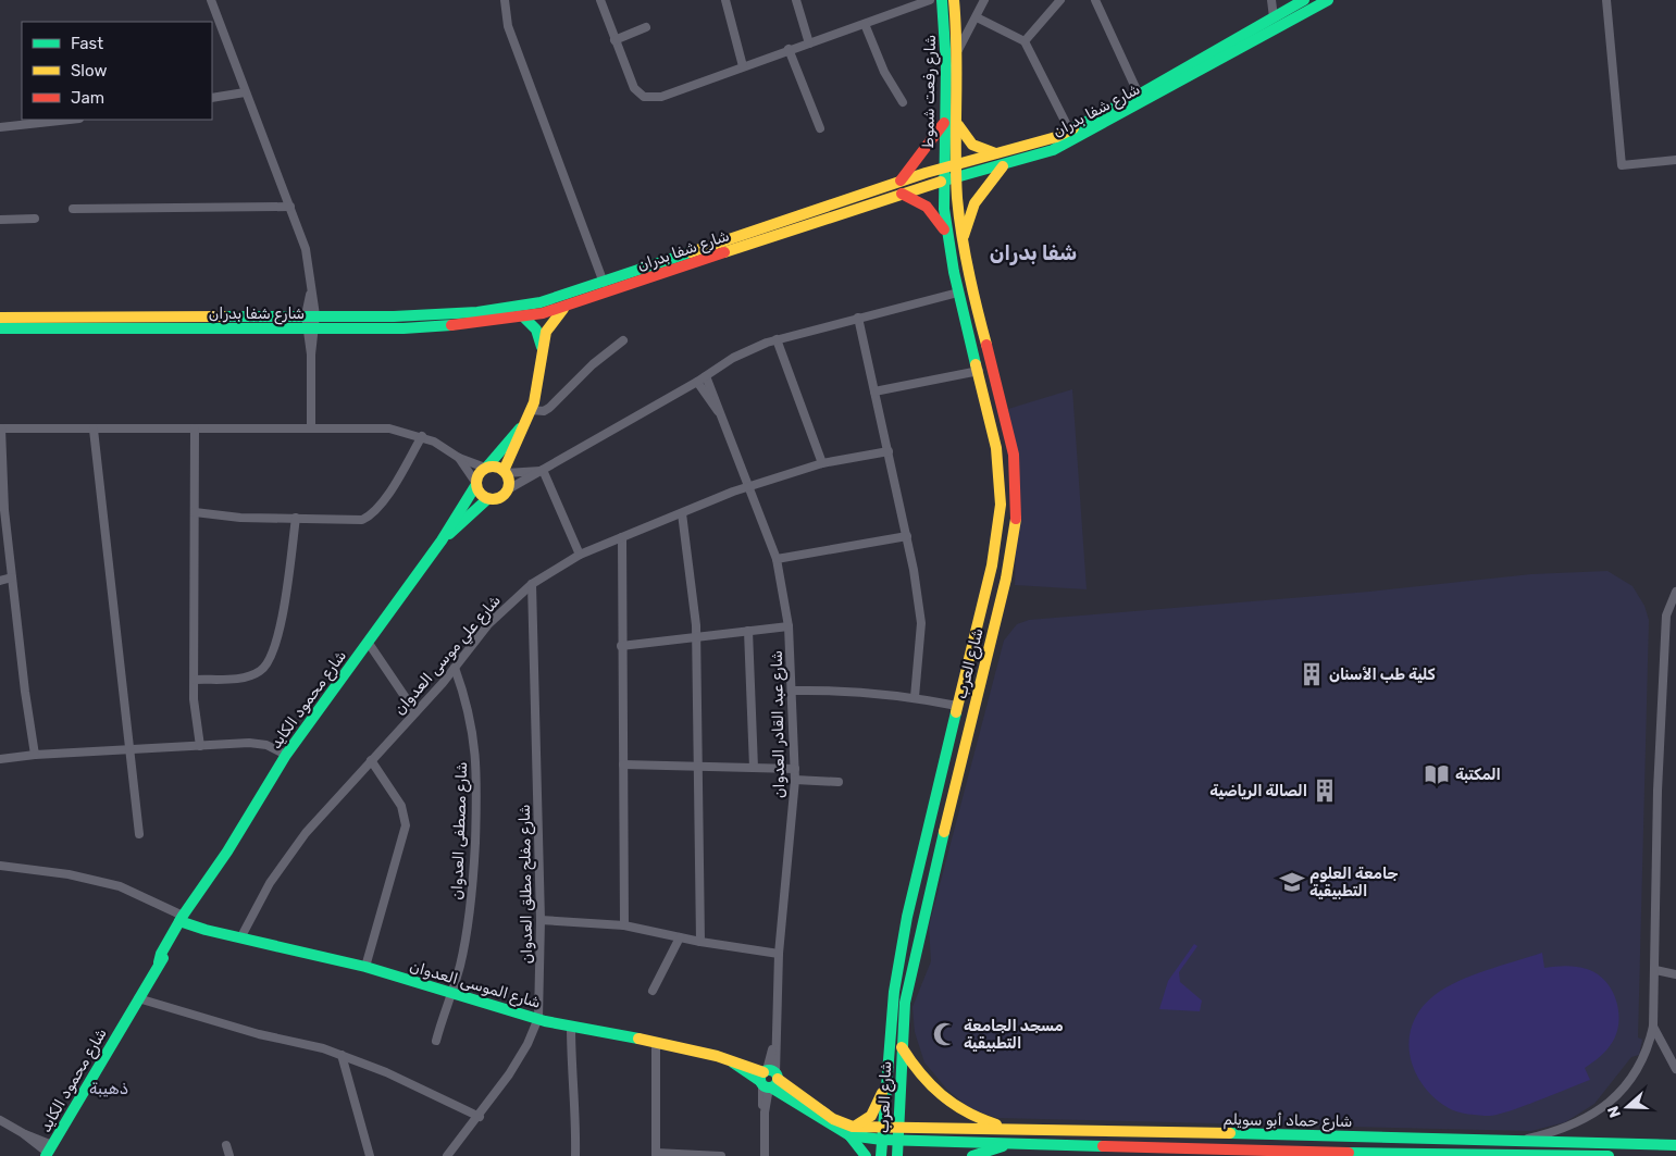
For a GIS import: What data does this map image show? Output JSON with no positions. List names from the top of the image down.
{
  "streets": {
    "main road": [
      "شارع رفعت شموط",
      "شارع شفا بدران",
      "شارع العرب",
      "شارع محمود الكايد",
      "شارع الموسى العدوان",
      "شارع حماد أبو سويلم"
    ],
    "street": [
      "شارع علي موسى العدوان",
      "شارع عبد القادر العدوان",
      "شارع مصطفى العدوان",
      "شارع مفلح مطلق العدوان"
    ]
  },
  "crossings": [
    ["شارع رفعت شموط", "شارع شفا بدران"],
    ["شارع رفعت شموط", "شارع العرب"],
    ["شارع شفا بدران", "شارع العرب"],
    ["شارع علي موسى العدوان", "شارع عبد القادر العدوان"],
    ["شارع علي موسى العدوان", "شارع مصطفى العدوان"],
    ["شارع علي موسى العدوان", "شارع مفلح مطلق العدوان"],
    ["شارع علي موسى العدوان", "شارع الموسى العدوان"],
    ["شارع العرب", "شارع الموسى العدوان"],
    ["شارع العرب", "شارع حماد أبو سويلم"],
    ["شارع محمود الكايد", "شارع الموسى العدوان"],
    ["شارع عبد القادر العدوان", "شارع الموسى العدوان"],
    ["شارع مصطفى العدوان", "شارع الموسى العدوان"],
    ["شارع مفلح مطلق العدوان", "شارع الموسى العدوان"],
    ["شارع الموسى العدوان", "شارع حماد أبو سويلم"]
  ],
  "districts": ["شفا بدران", "ذهيبة"],
  "places": {
    "building": ["كلية طب الأسنان", "الصالة الرياضية"],
    "library": ["المكتبة"],
    "school or university": ["جامعة العلوم التطبيقية"],
    "mosque": ["مسجد الجامعة التطبيقية"]
  },
  "legend": ["Fast", "Slow", "Jam"],
  "north": "left"
}
